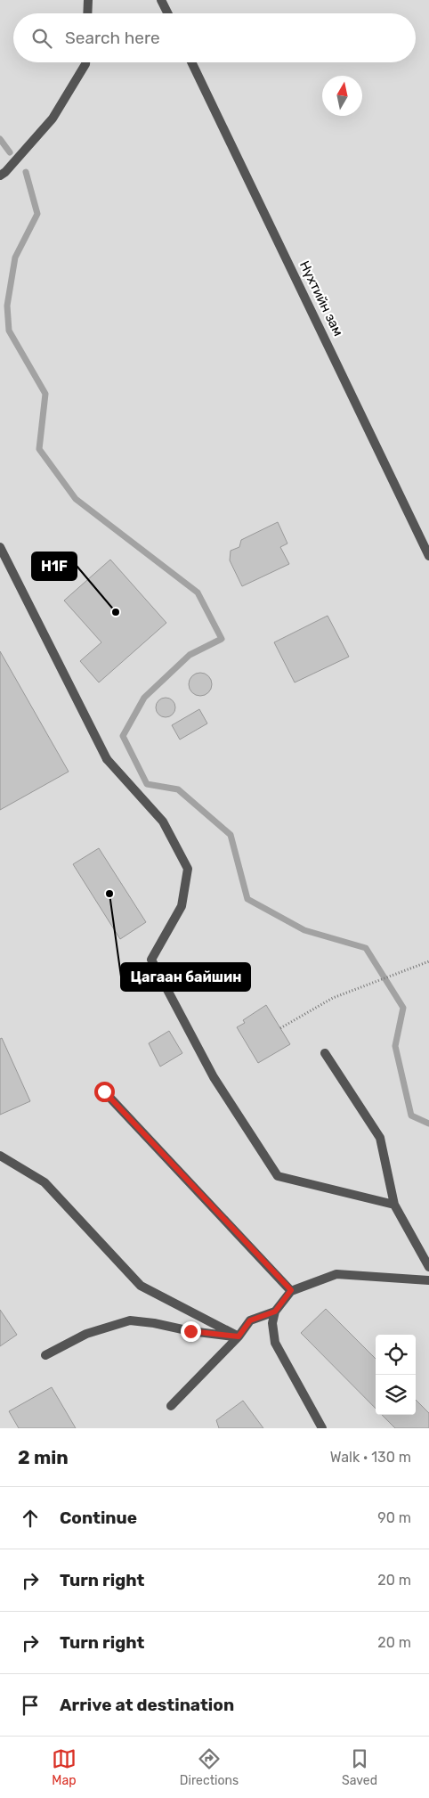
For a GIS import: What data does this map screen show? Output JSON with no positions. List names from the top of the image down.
{
  "streets": {
    "street": ["Нүхтийн зам"]
  },
  "places": ["H1F", "Цагаан байшин"],
  "north": "top",
  "page": {
    "search": "Search here",
    "heading": ["2 min", "Walk · 130 m"],
    "list": [
      ["Continue", "90 m"],
      ["Turn right", "20 m"],
      ["Turn right", "20 m"],
      "Arrive at destination"
    ],
    "nav": ["Map", "Directions", "Saved"]
  }
}
